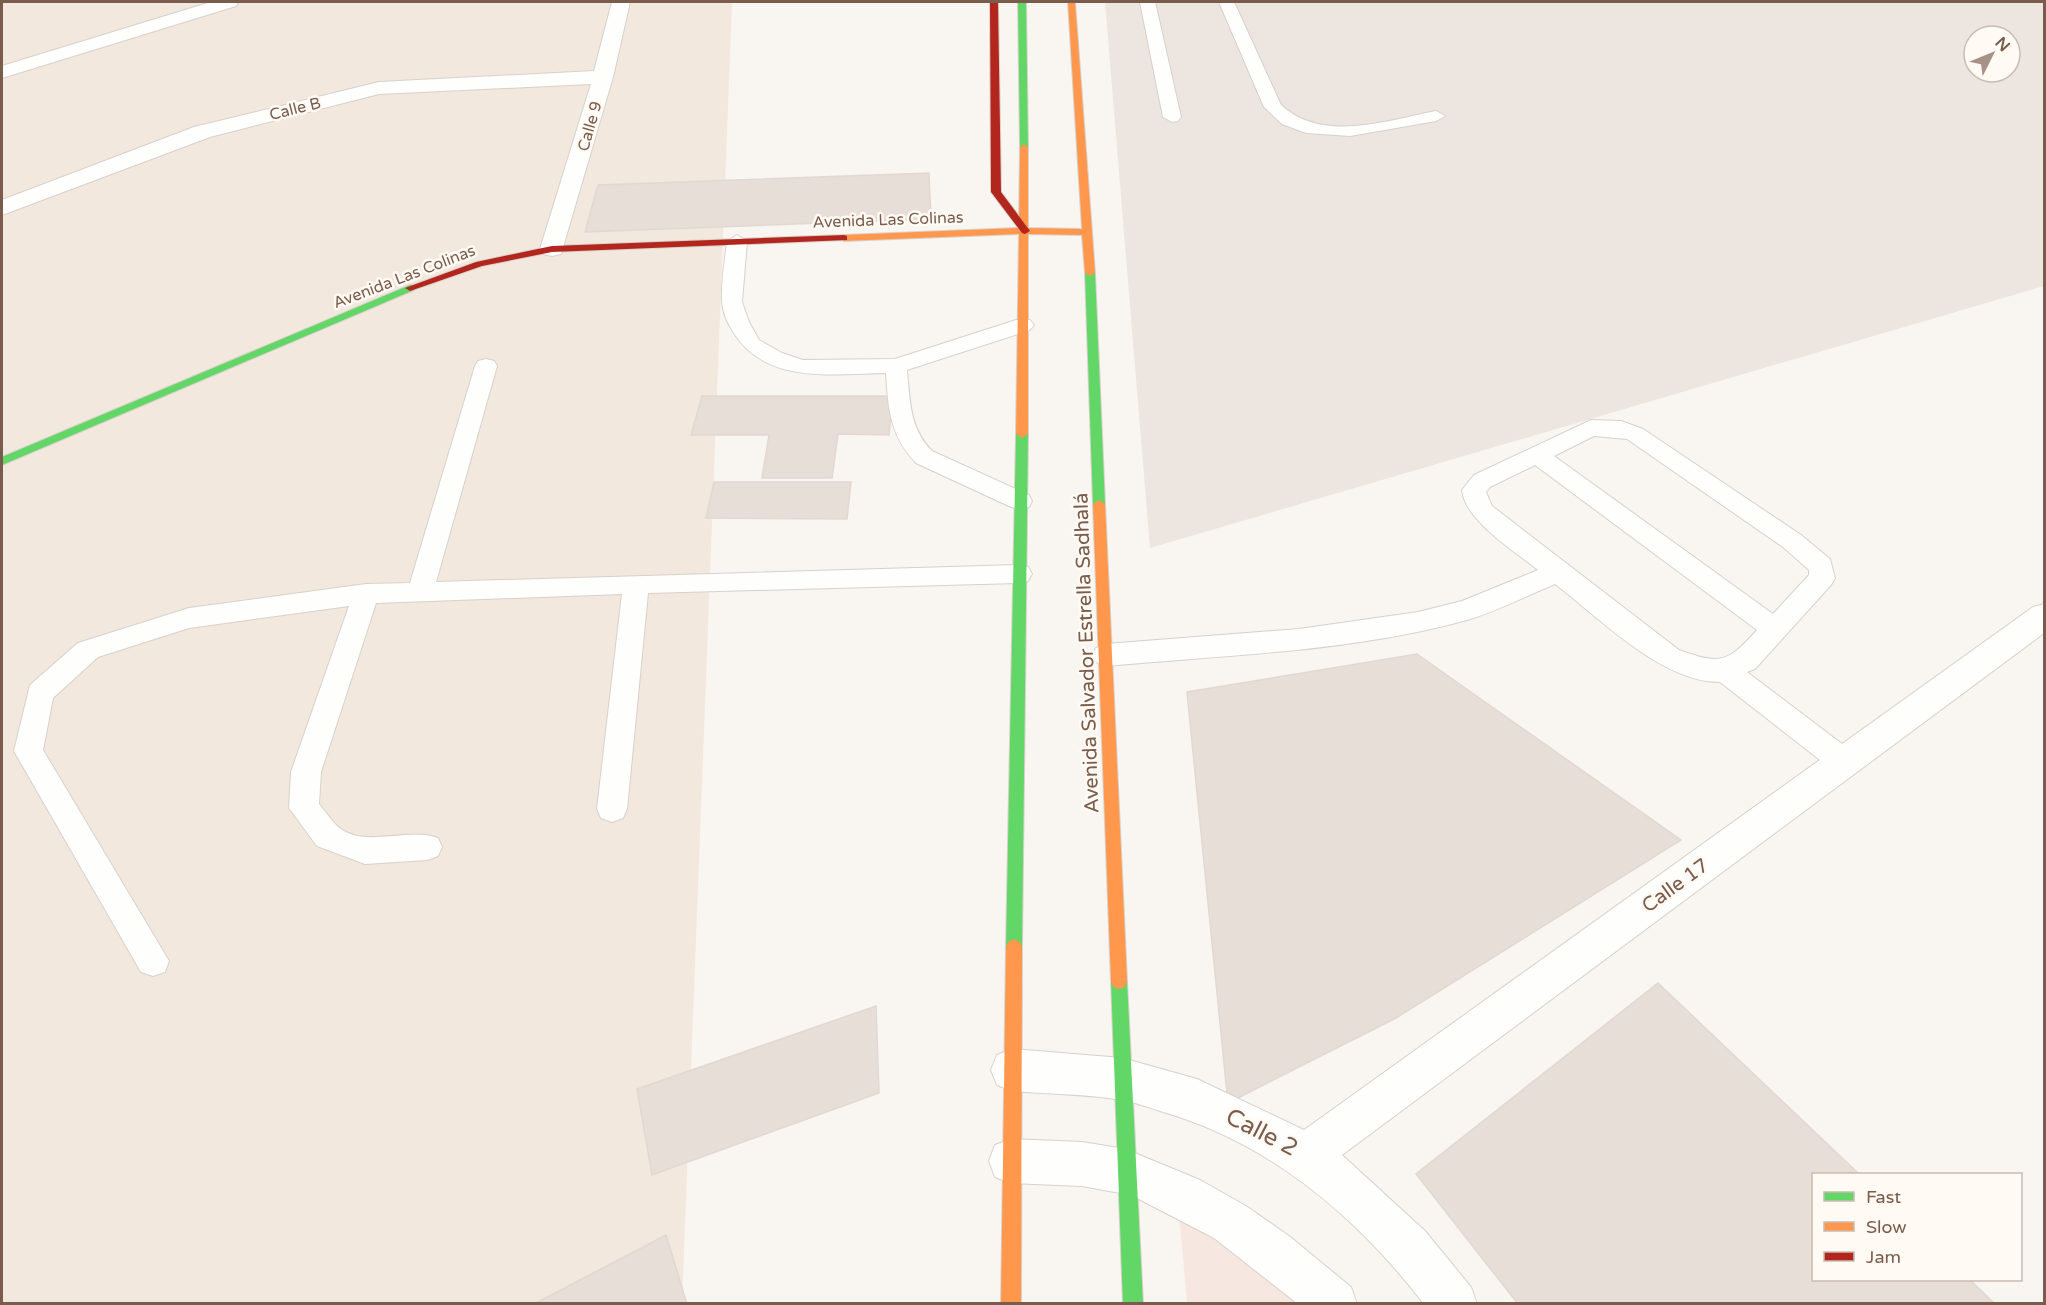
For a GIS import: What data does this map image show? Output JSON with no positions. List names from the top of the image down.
{
  "streets": {
    "main road": ["Avenida Las Colinas", "Avenida Salvador Estrella Sadhalá"],
    "street": [
      "Calle B",
      "Calle 9",
      "Calle 17",
      "Calle 2"
    ]
  },
  "crossings": [
    ["Calle B", "Calle 9"],
    ["Calle 9", "Avenida Las Colinas"],
    ["Avenida Las Colinas", "Avenida Salvador Estrella Sadhalá"],
    ["Avenida Salvador Estrella Sadhalá", "Calle 2"],
    ["Calle 17", "Calle 2"]
  ],
  "legend": ["Fast", "Slow", "Jam"],
  "north": "top right"
}
